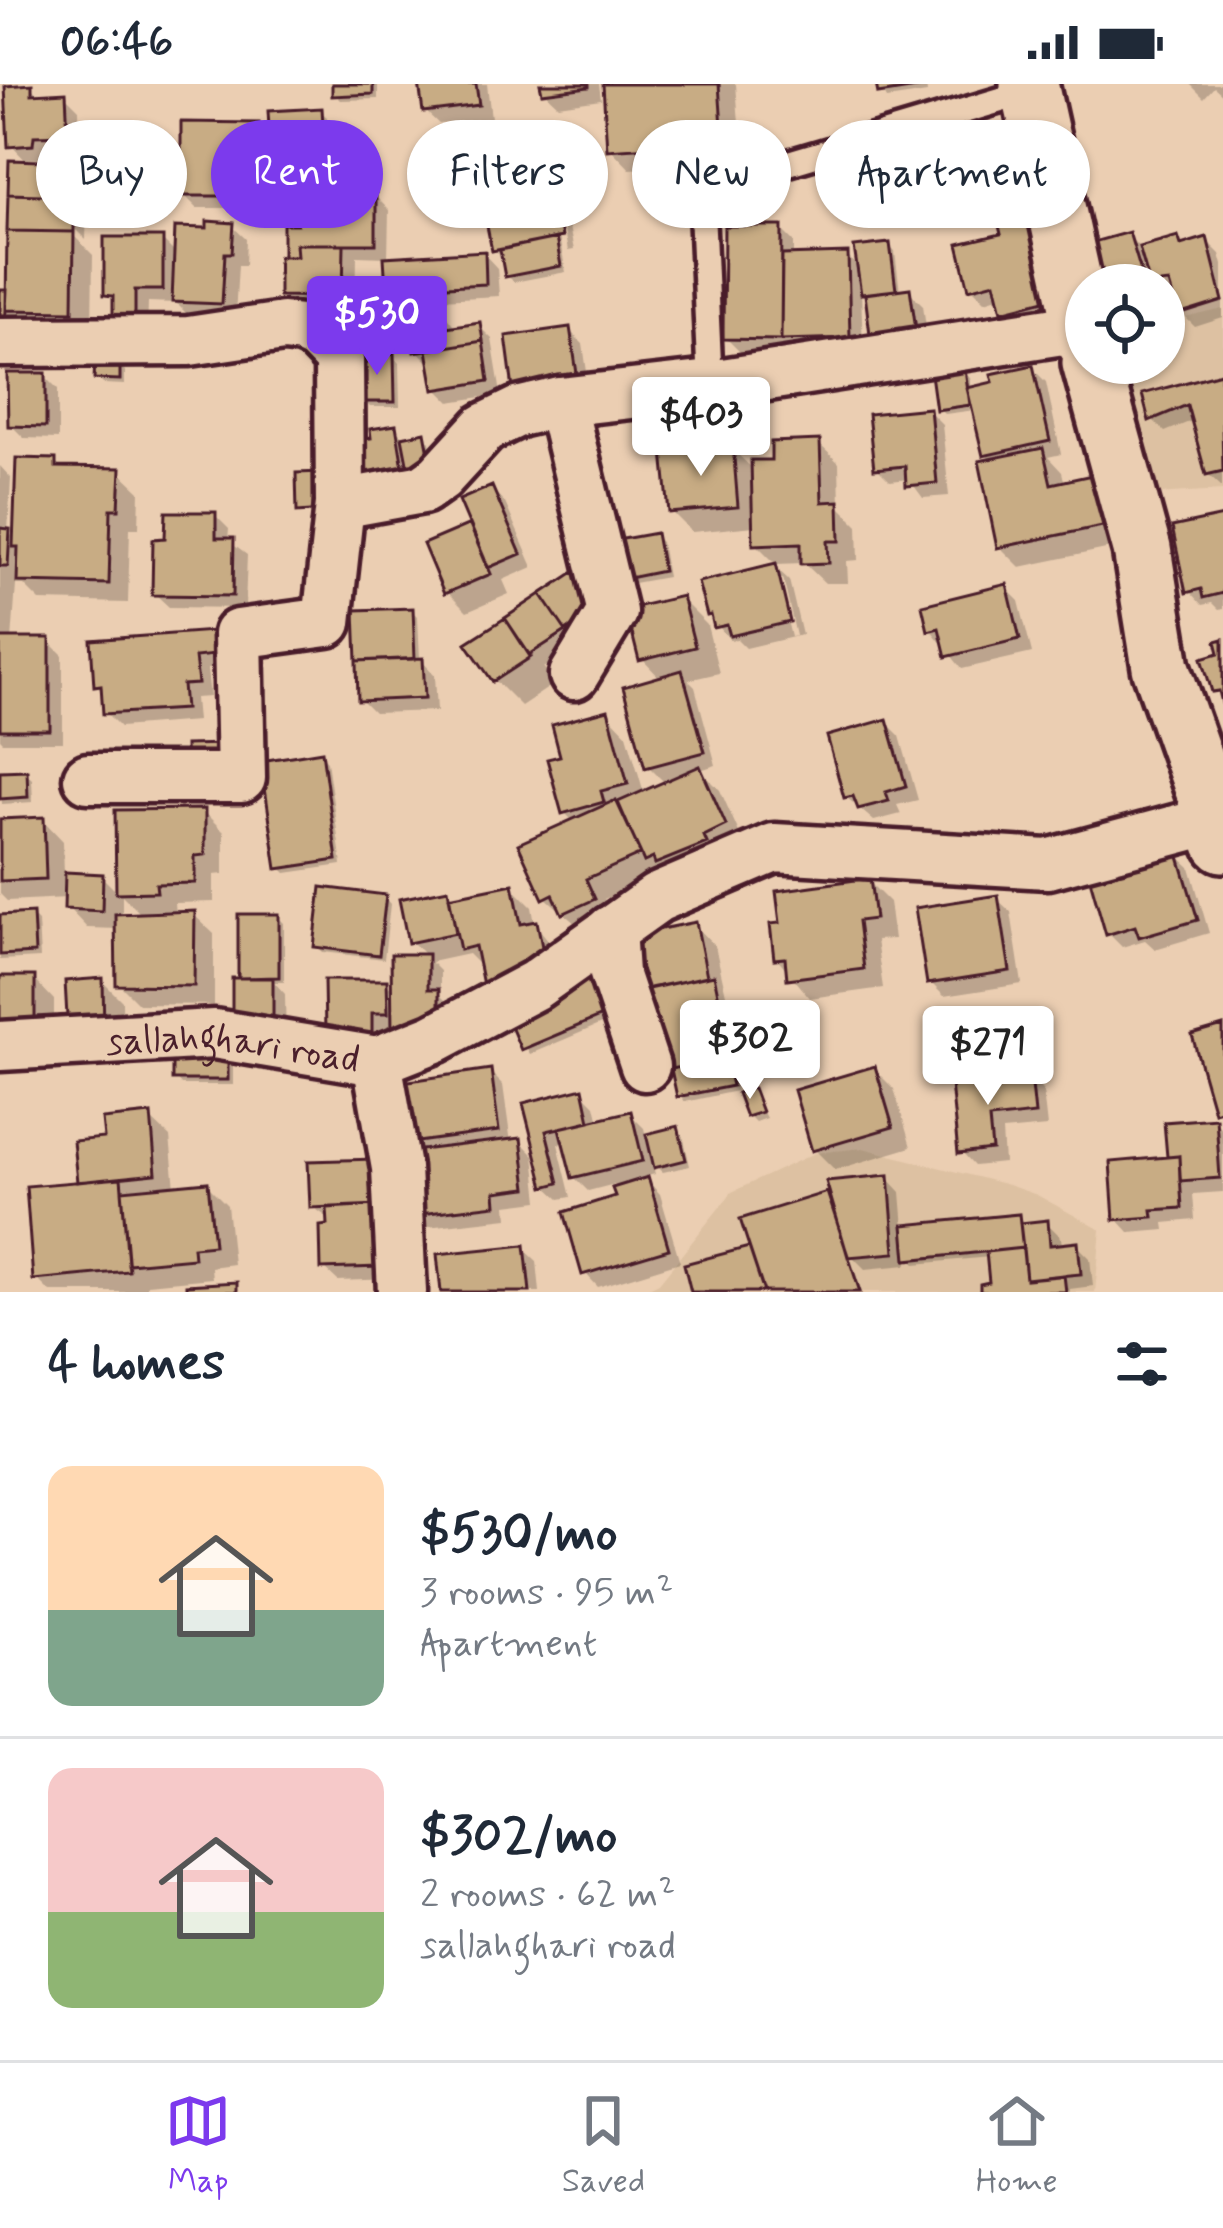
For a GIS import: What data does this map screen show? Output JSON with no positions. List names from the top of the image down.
{
  "streets": {
    "street": ["sallahghari road"]
  },
  "page": {
    "status": "06:46",
    "chip": [
      "Buy",
      "Rent",
      "Filters",
      "New",
      "Apartment"
    ],
    "price": [
      "$530",
      "$403",
      "$302",
      "$271"
    ],
    "heading": "4 homes",
    "list": [
      {
        "name": "$530/mo",
        "note": "3 rooms · 95 m² · Apartment"
      },
      {
        "name": "$302/mo",
        "note": "2 rooms · 62 m² · sallahghari road"
      }
    ],
    "tabs": ["Map", "Saved", "Home"]
  }
}
